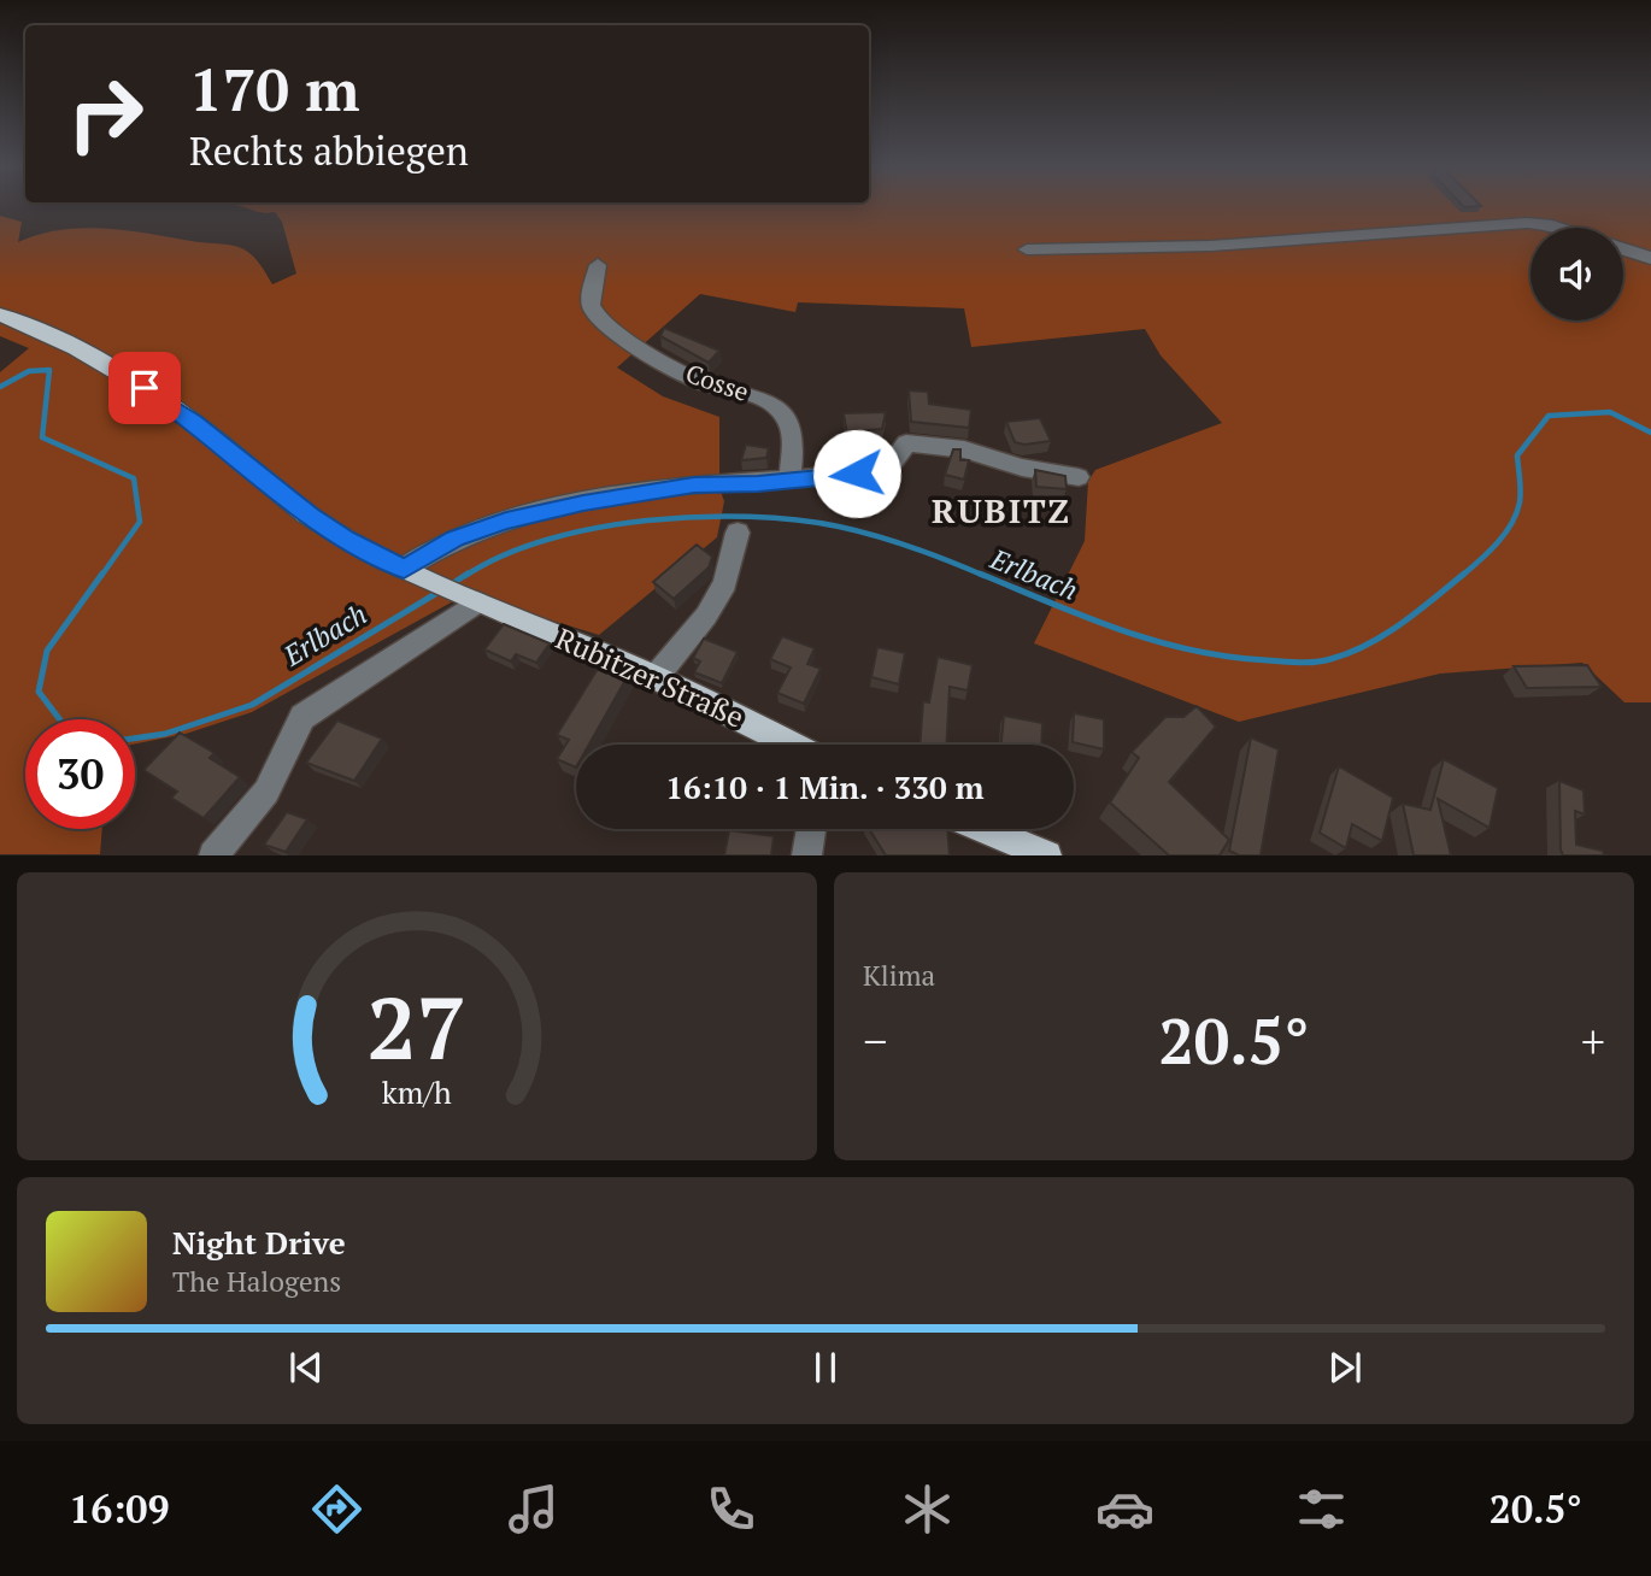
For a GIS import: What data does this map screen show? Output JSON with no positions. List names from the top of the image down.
{
  "streets": {
    "main road": ["Rubitzer Straße"],
    "street": ["Cosse"]
  },
  "districts": ["RUBITZ"],
  "water": ["Erlbach"],
  "page": {
    "turn": ["170 m", "Rechts abbiegen"],
    "limit": "30",
    "trip": "16:10 · 1 Min. · 330 m",
    "tile": "Klima",
    "heat": ["−", "20.5°", "+"],
    "song": ["Night Drive", "The Halogens"],
    "tabs": ["16:09", "20.5°"],
    "gauge": ["27", "km/h"]
  }
}
